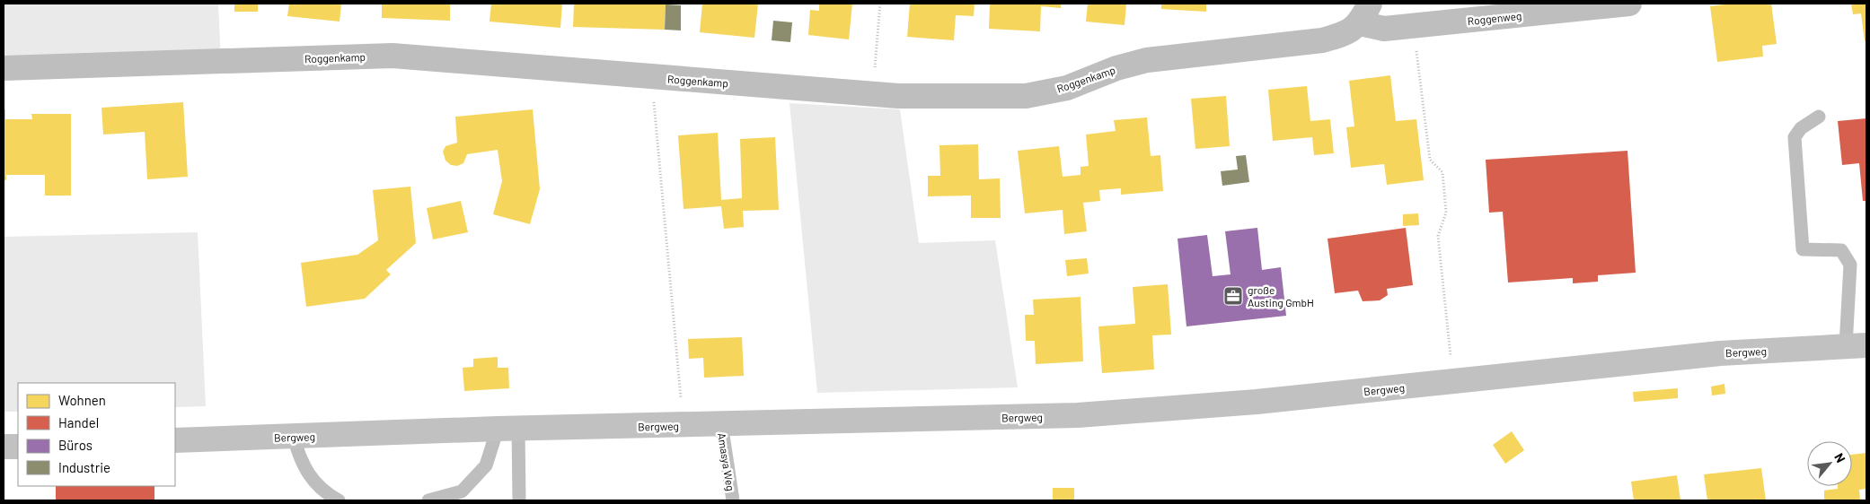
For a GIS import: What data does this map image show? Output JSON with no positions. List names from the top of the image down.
{
  "streets": {
    "main road": ["Bergweg"],
    "street": ["Roggenweg", "Roggenkamp"],
    "lane": ["Amasya Weg"]
  },
  "crossings": [
    ["Roggenweg", "Roggenkamp"],
    ["Bergweg", "Amasya Weg"]
  ],
  "places": {
    "office": ["große Austing GmbH"]
  },
  "legend": [
    "Wohnen",
    "Handel",
    "Büros",
    "Industrie"
  ],
  "north": "top right"
}
